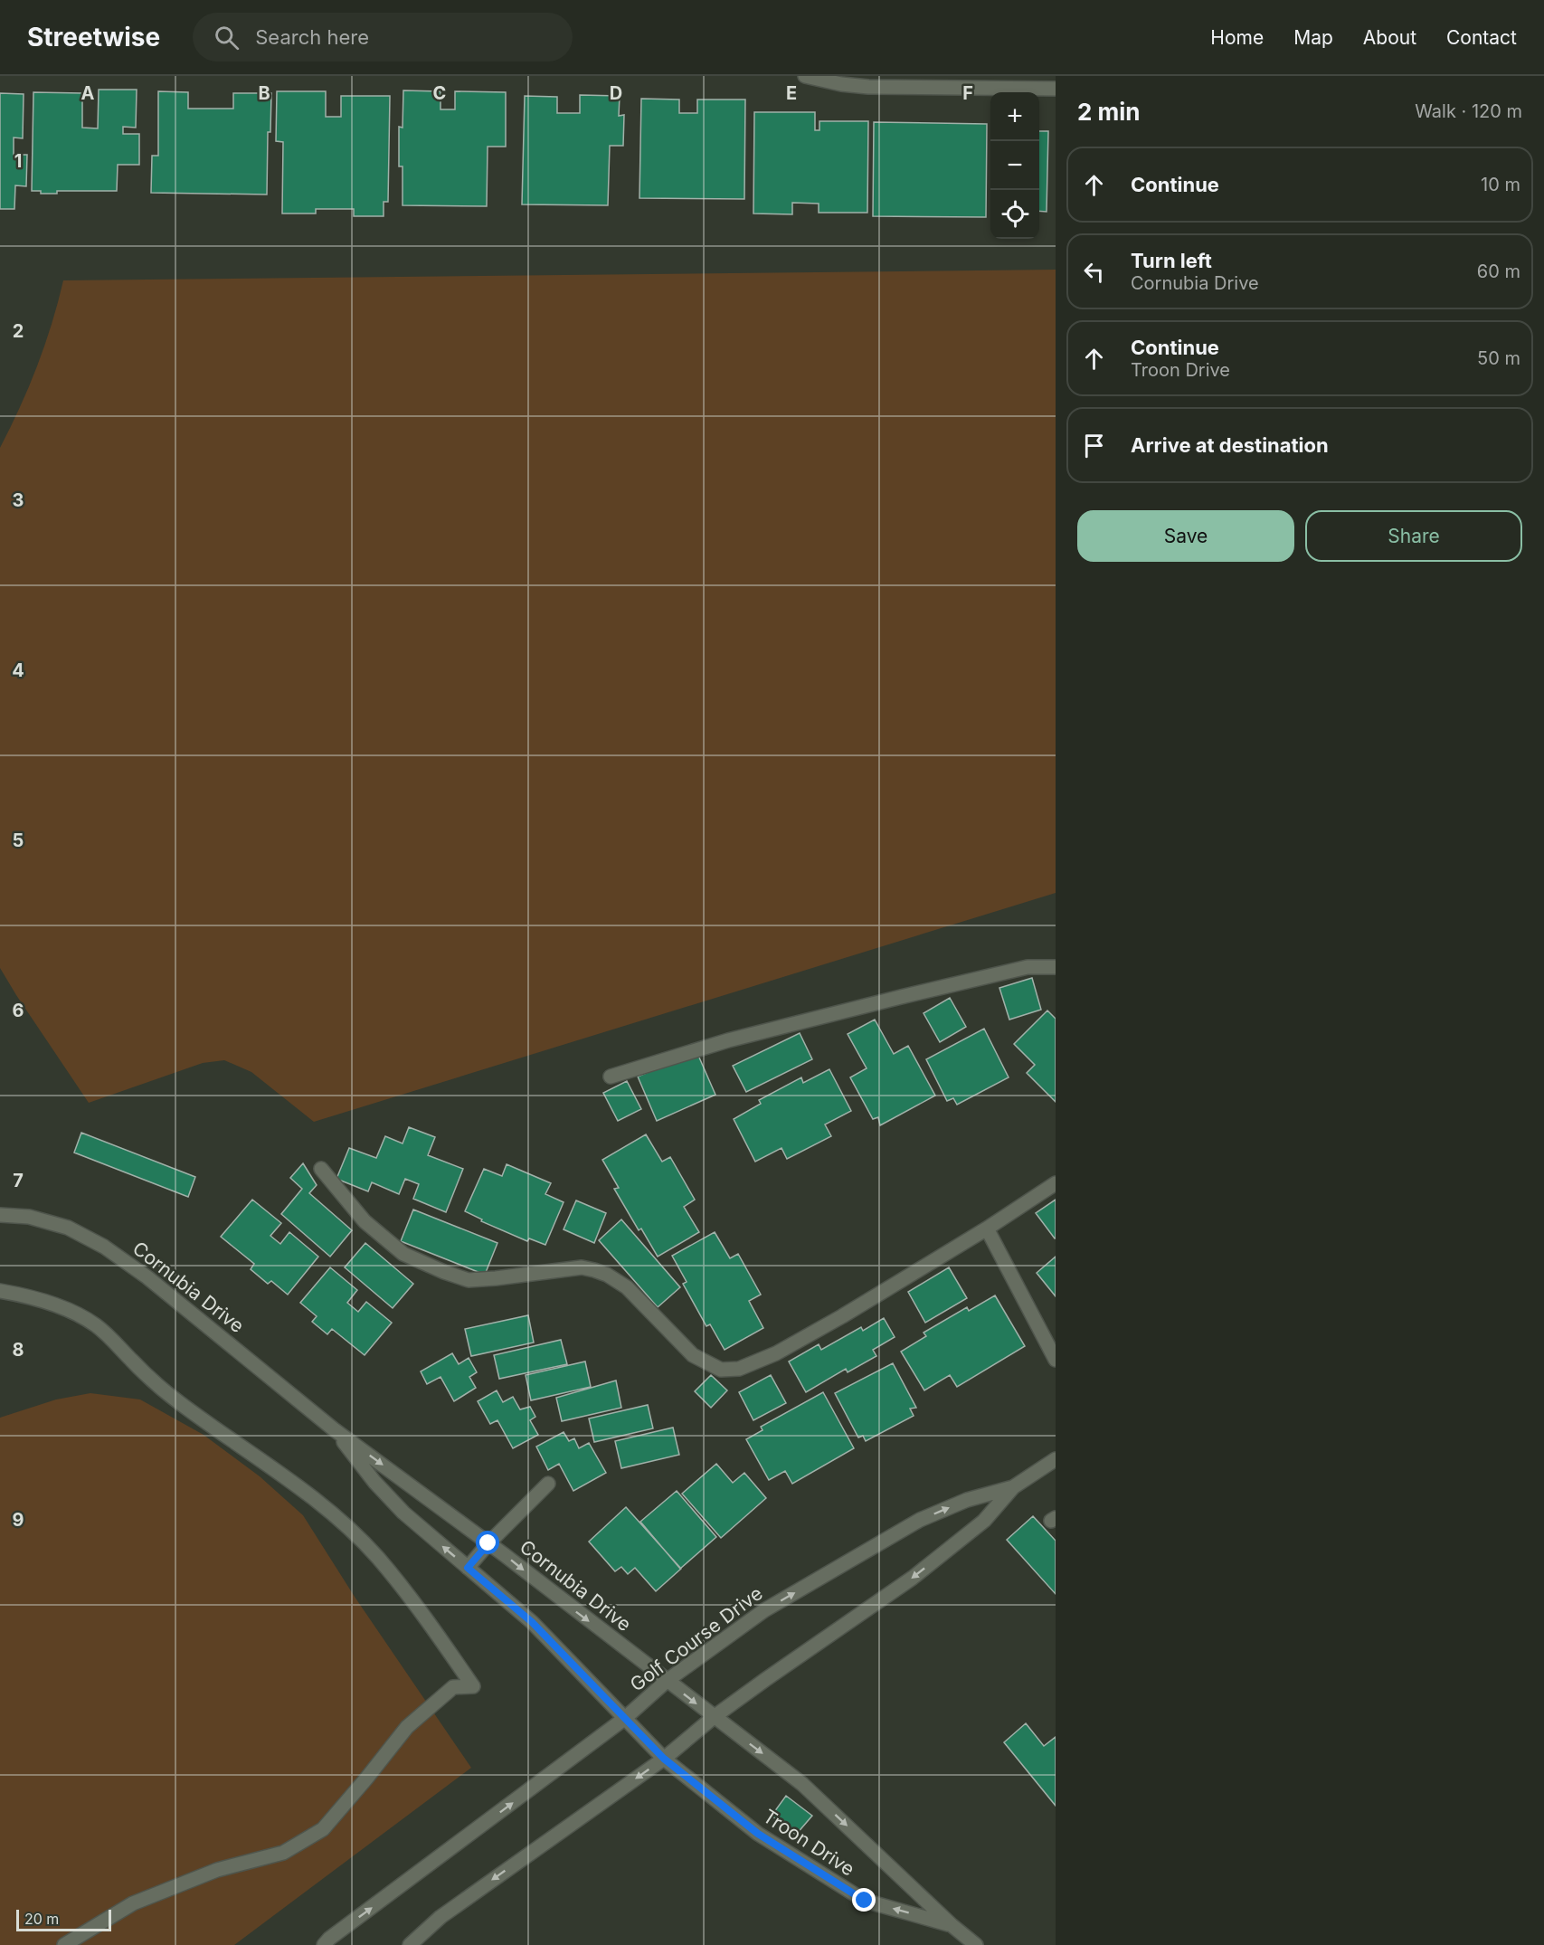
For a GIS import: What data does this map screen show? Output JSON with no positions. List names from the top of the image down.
{
  "streets": {
    "street": ["Cornubia Drive", "Golf Course Drive", "Troon Drive"]
  },
  "crossings": [
    ["Cornubia Drive", "Golf Course Drive"],
    ["Cornubia Drive", "Troon Drive"],
    ["Golf Course Drive", "Troon Drive"]
  ],
  "scale_bar": "20 m",
  "page": {
    "header": "Streetwise",
    "search": "Search here",
    "nav": [
      "Home",
      "Map",
      "About",
      "Contact"
    ],
    "heading": ["2 min", "Walk · 120 m"],
    "map_buttons": ["+", "−"],
    "list": [
      ["Continue", "10 m"],
      ["Turn left", "Cornubia Drive", "60 m"],
      ["Continue", "Troon Drive", "50 m"],
      "Arrive at destination"
    ],
    "buttons": ["Save", "Share"],
    "scale": "20 m"
  },
  "grid": {
    "columns": [
      "A",
      "B",
      "C",
      "D",
      "E",
      "F"
    ],
    "rows": [
      "1",
      "2",
      "3",
      "4",
      "5",
      "6",
      "7",
      "8",
      "9"
    ]
  }
}
